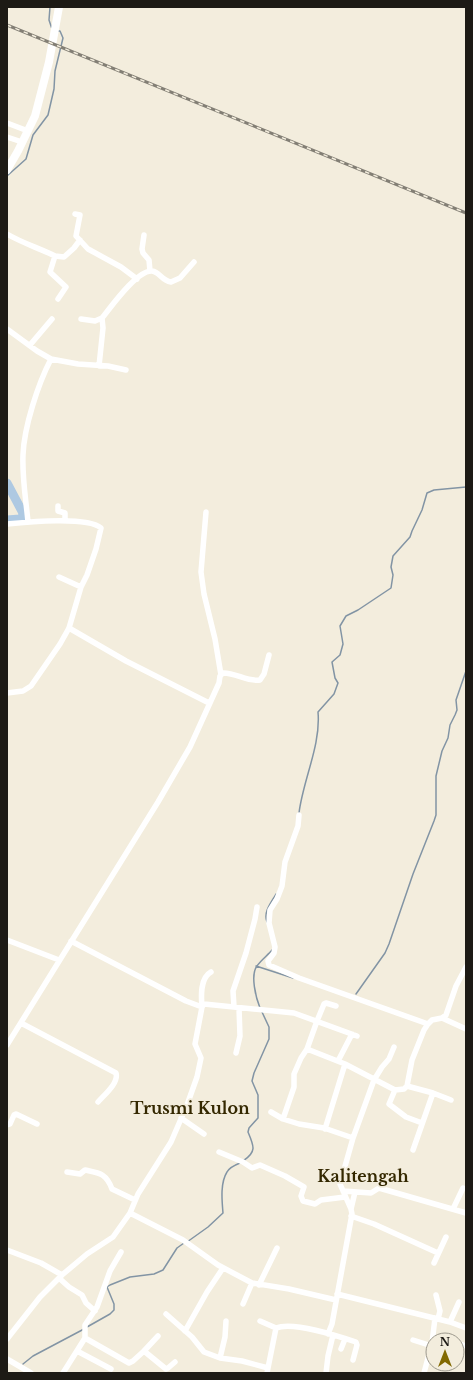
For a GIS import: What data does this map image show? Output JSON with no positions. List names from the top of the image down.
{
  "districts": ["Trusmi Kulon", "Kalitengah"],
  "north": "top"
}
